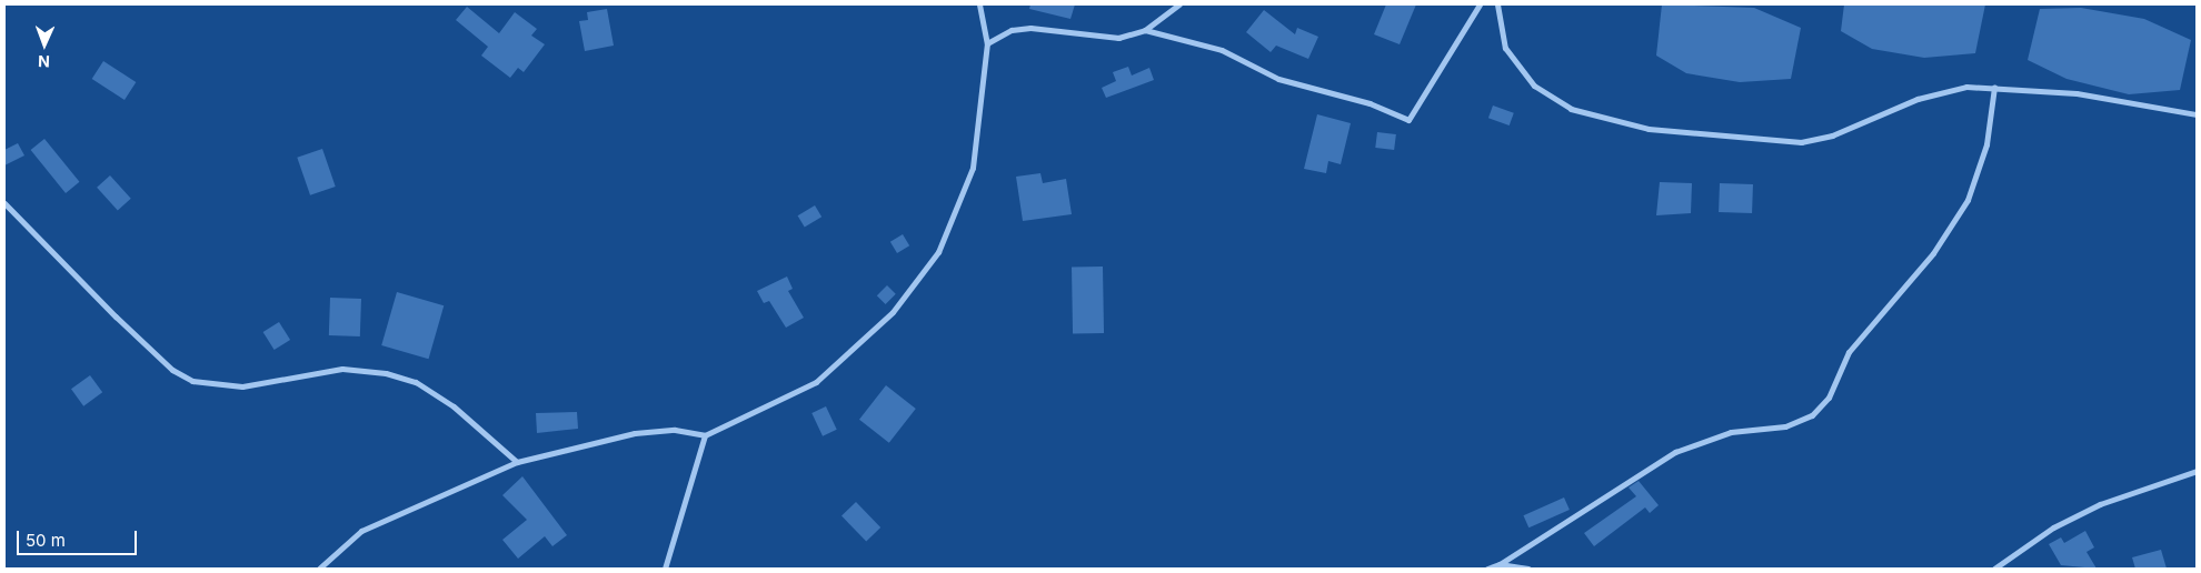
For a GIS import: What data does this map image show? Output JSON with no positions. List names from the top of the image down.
{
  "scale_bar": "50 m",
  "north": "bottom"
}
